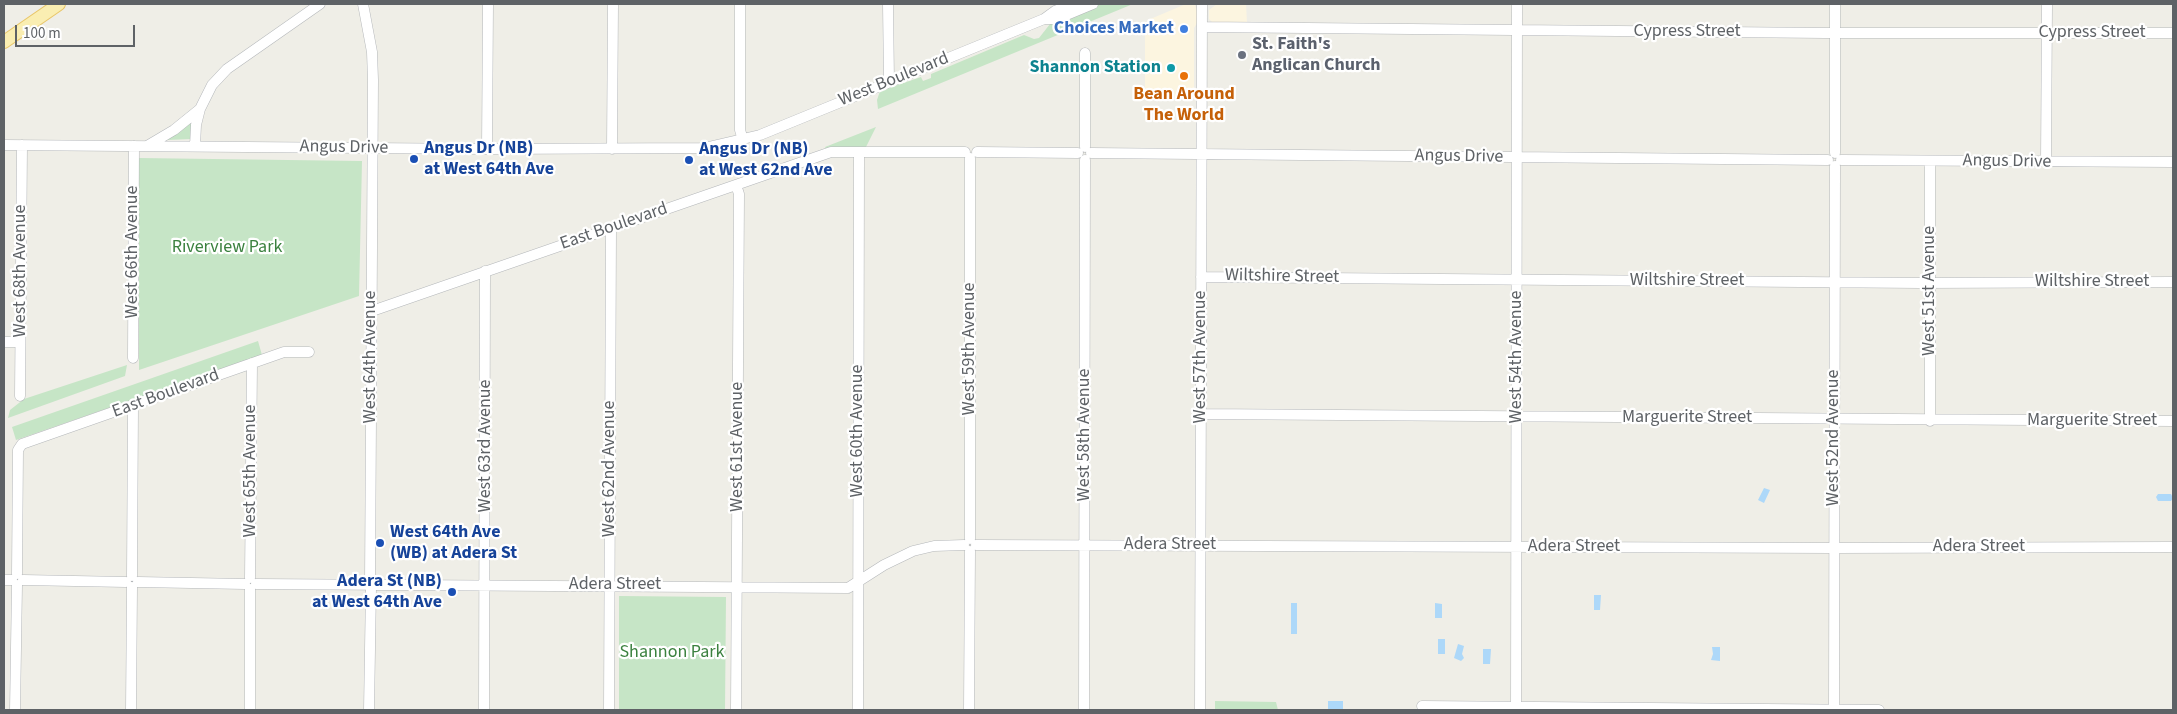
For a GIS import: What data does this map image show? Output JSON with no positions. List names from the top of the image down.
{
  "streets": {
    "street": [
      "Cypress Street",
      "West Boulevard",
      "Angus Drive",
      "East Boulevard",
      "West 66th Avenue",
      "West 68th Avenue",
      "Wiltshire Street",
      "West 51st Avenue",
      "West 59th Avenue",
      "West 64th Avenue",
      "West 57th Avenue",
      "West 54th Avenue",
      "Marguerite Street",
      "West 60th Avenue",
      "West 58th Avenue",
      "West 52nd Avenue",
      "West 63rd Avenue",
      "West 61st Avenue",
      "West 62nd Avenue",
      "West 65th Avenue",
      "Adera Street"
    ]
  },
  "crossings": [
    ["Cypress Street", "West 57th Avenue"],
    ["Cypress Street", "West 54th Avenue"],
    ["Cypress Street", "West 52nd Avenue"],
    ["West Boulevard", "Angus Drive"],
    ["Angus Drive", "East Boulevard"],
    ["Angus Drive", "West 66th Avenue"],
    ["Angus Drive", "West 68th Avenue"],
    ["Angus Drive", "West 51st Avenue"],
    ["Angus Drive", "West 59th Avenue"],
    ["Angus Drive", "West 64th Avenue"],
    ["Angus Drive", "West 57th Avenue"],
    ["Angus Drive", "West 54th Avenue"],
    ["Angus Drive", "West 60th Avenue"],
    ["Angus Drive", "West 58th Avenue"],
    ["Angus Drive", "West 52nd Avenue"],
    ["East Boulevard", "West 64th Avenue"],
    ["East Boulevard", "West 60th Avenue"],
    ["East Boulevard", "West 63rd Avenue"],
    ["East Boulevard", "West 61st Avenue"],
    ["East Boulevard", "West 62nd Avenue"],
    ["East Boulevard", "West 65th Avenue"],
    ["East Boulevard", "Adera Street"],
    ["Wiltshire Street", "West 51st Avenue"],
    ["Wiltshire Street", "West 57th Avenue"],
    ["Wiltshire Street", "West 54th Avenue"],
    ["Wiltshire Street", "West 52nd Avenue"],
    ["West 51st Avenue", "Marguerite Street"],
    ["West 59th Avenue", "Adera Street"],
    ["West 64th Avenue", "Adera Street"],
    ["West 57th Avenue", "Marguerite Street"],
    ["West 57th Avenue", "Adera Street"],
    ["West 54th Avenue", "Marguerite Street"],
    ["West 54th Avenue", "Adera Street"],
    ["Marguerite Street", "West 52nd Avenue"],
    ["West 60th Avenue", "Adera Street"],
    ["West 58th Avenue", "Adera Street"],
    ["West 52nd Avenue", "Adera Street"],
    ["West 63rd Avenue", "Adera Street"],
    ["West 61st Avenue", "Adera Street"],
    ["West 62nd Avenue", "Adera Street"],
    ["West 65th Avenue", "Adera Street"]
  ],
  "parks": ["Riverview Park", "Shannon Park"],
  "places": [
    "Choices Market",
    "St. Faith's Anglican Church",
    "Shannon Station",
    "Bean Around The World",
    "Angus Dr (NB) at West 64th Ave",
    "Angus Dr (NB) at West 62nd Ave",
    "West 64th Ave (WB) at Adera St",
    "Adera St (NB) at West 64th Ave"
  ],
  "scale_bar": "100 m"
}
